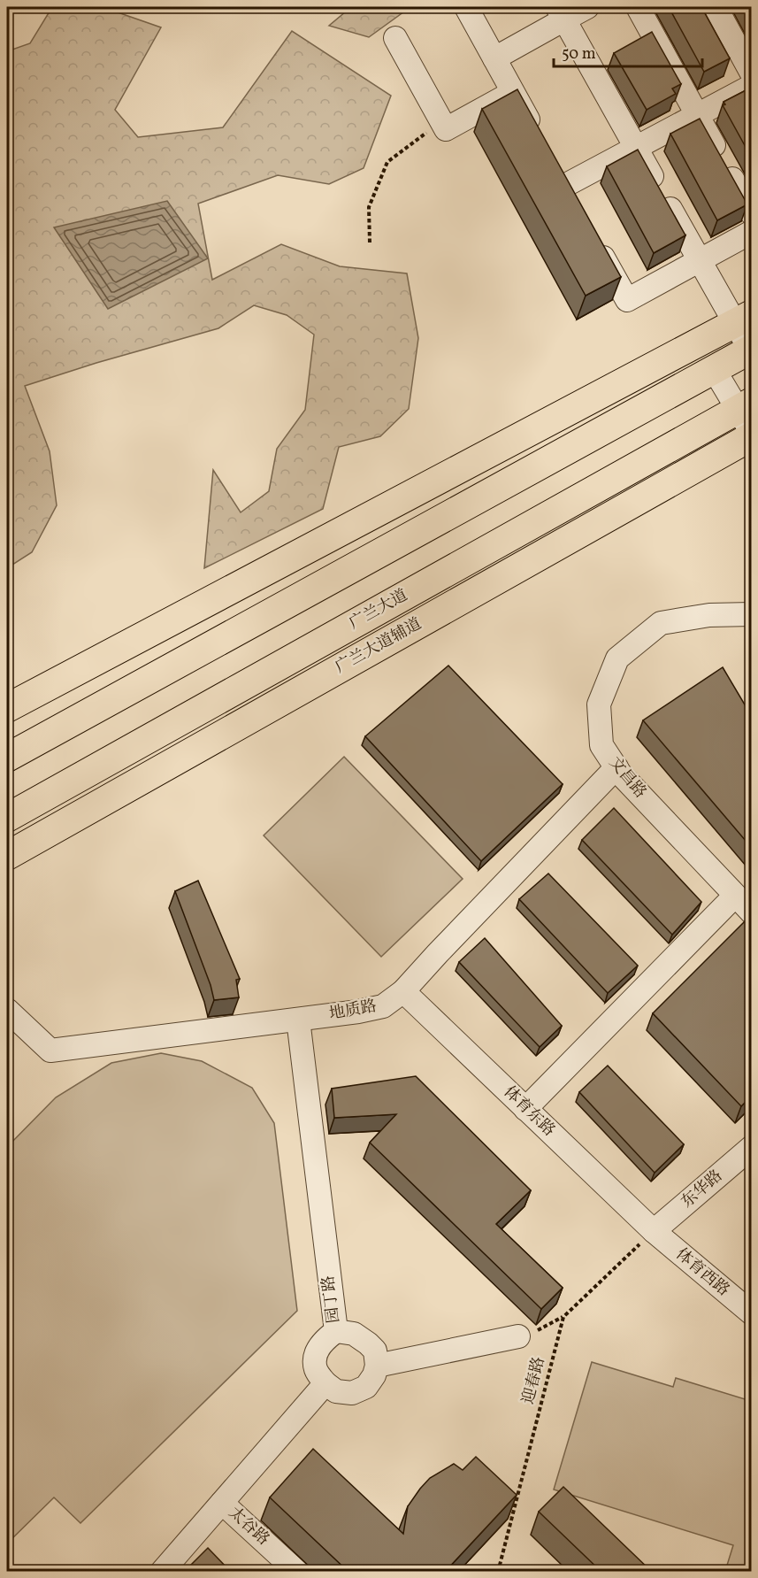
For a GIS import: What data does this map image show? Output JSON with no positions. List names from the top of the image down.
{
  "streets": {
    "main road": ["广兰大道", "广兰大道辅道"],
    "street": [
      "文昌路",
      "地质路",
      "体育东路",
      "东华路",
      "体育西路",
      "园丁路",
      "太谷路"
    ],
    "path": ["迎春路"]
  },
  "crossings": [
    ["广兰大道", "广兰大道辅道"],
    ["文昌路", "地质路"],
    ["地质路", "体育东路"],
    ["地质路", "园丁路"],
    ["体育东路", "东华路"],
    ["体育东路", "体育西路"],
    ["东华路", "体育西路"]
  ],
  "scale_bar": "50 m"
}
